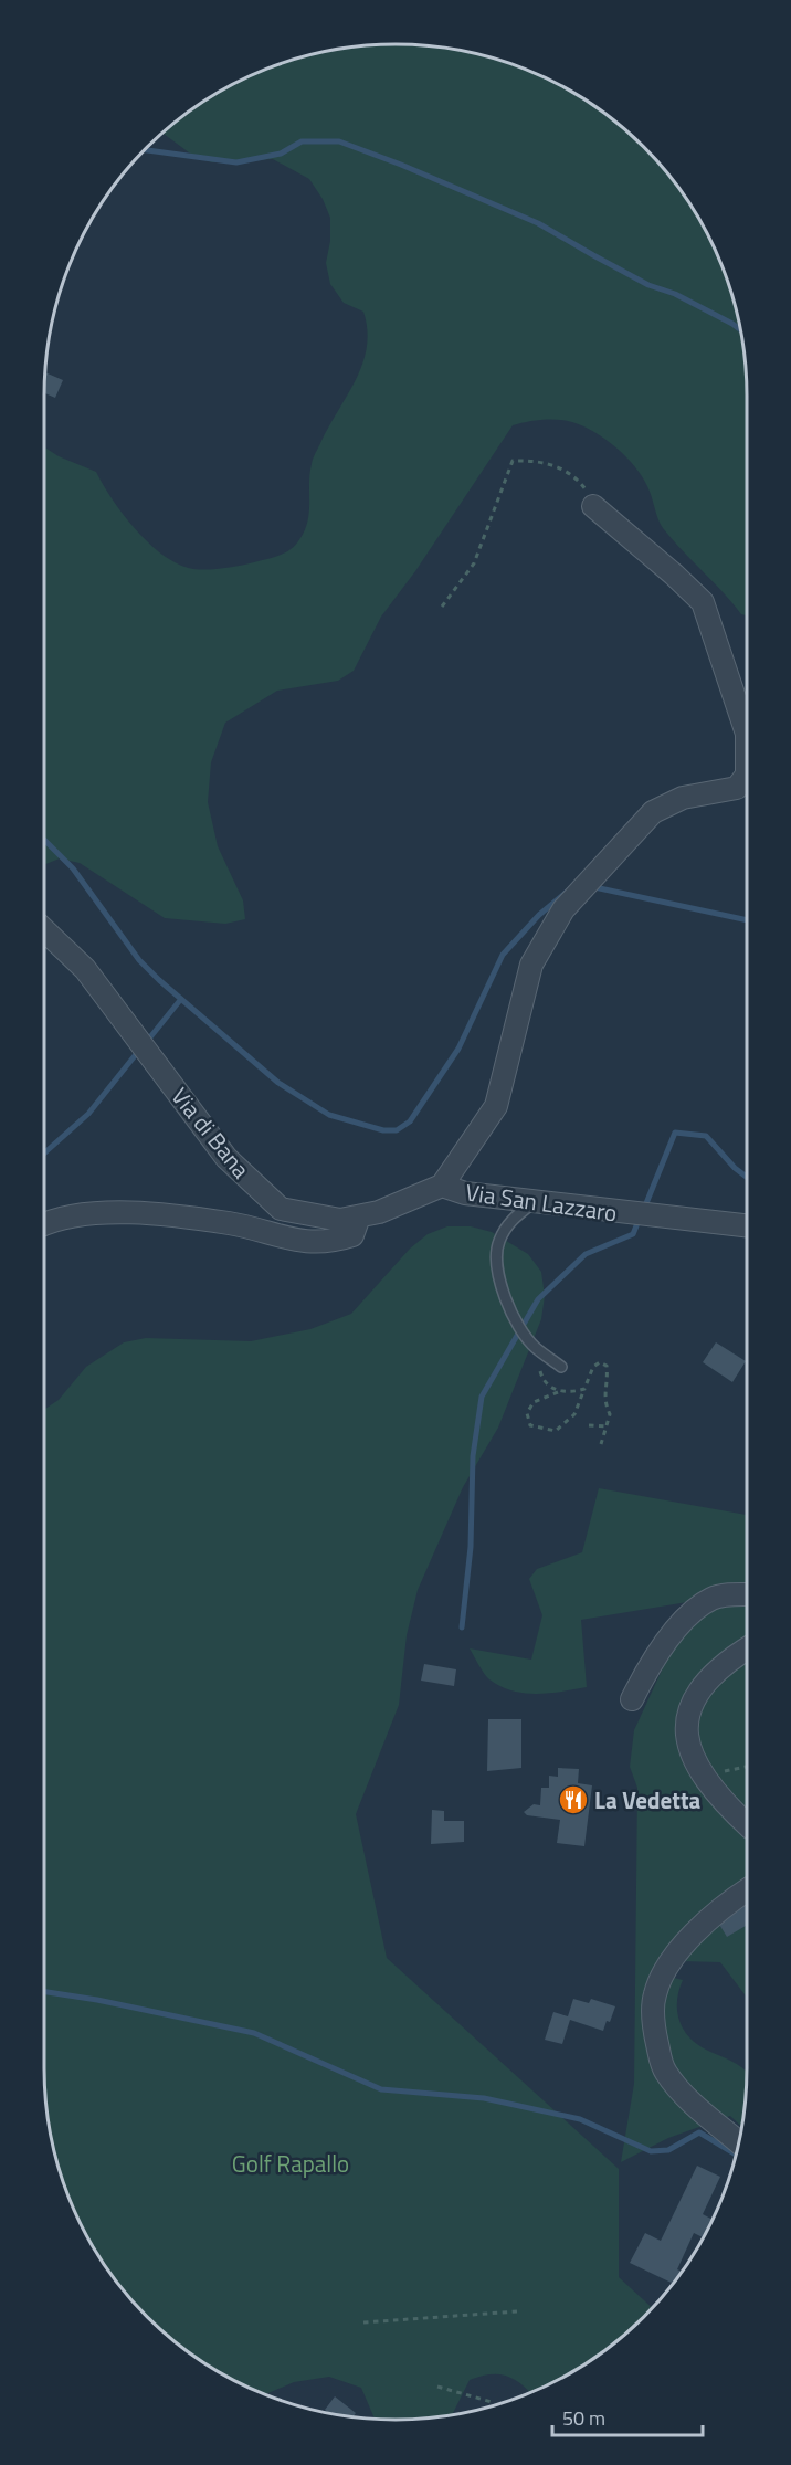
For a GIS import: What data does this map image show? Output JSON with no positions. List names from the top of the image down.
{
  "streets": {
    "street": ["Via di Bana", "Via San Lazzaro"]
  },
  "crossings": [
    ["Via di Bana", "Via San Lazzaro"]
  ],
  "parks": ["Golf Rapallo"],
  "places": {
    "restaurant": ["La Vedetta"]
  },
  "scale_bar": "50 m"
}
